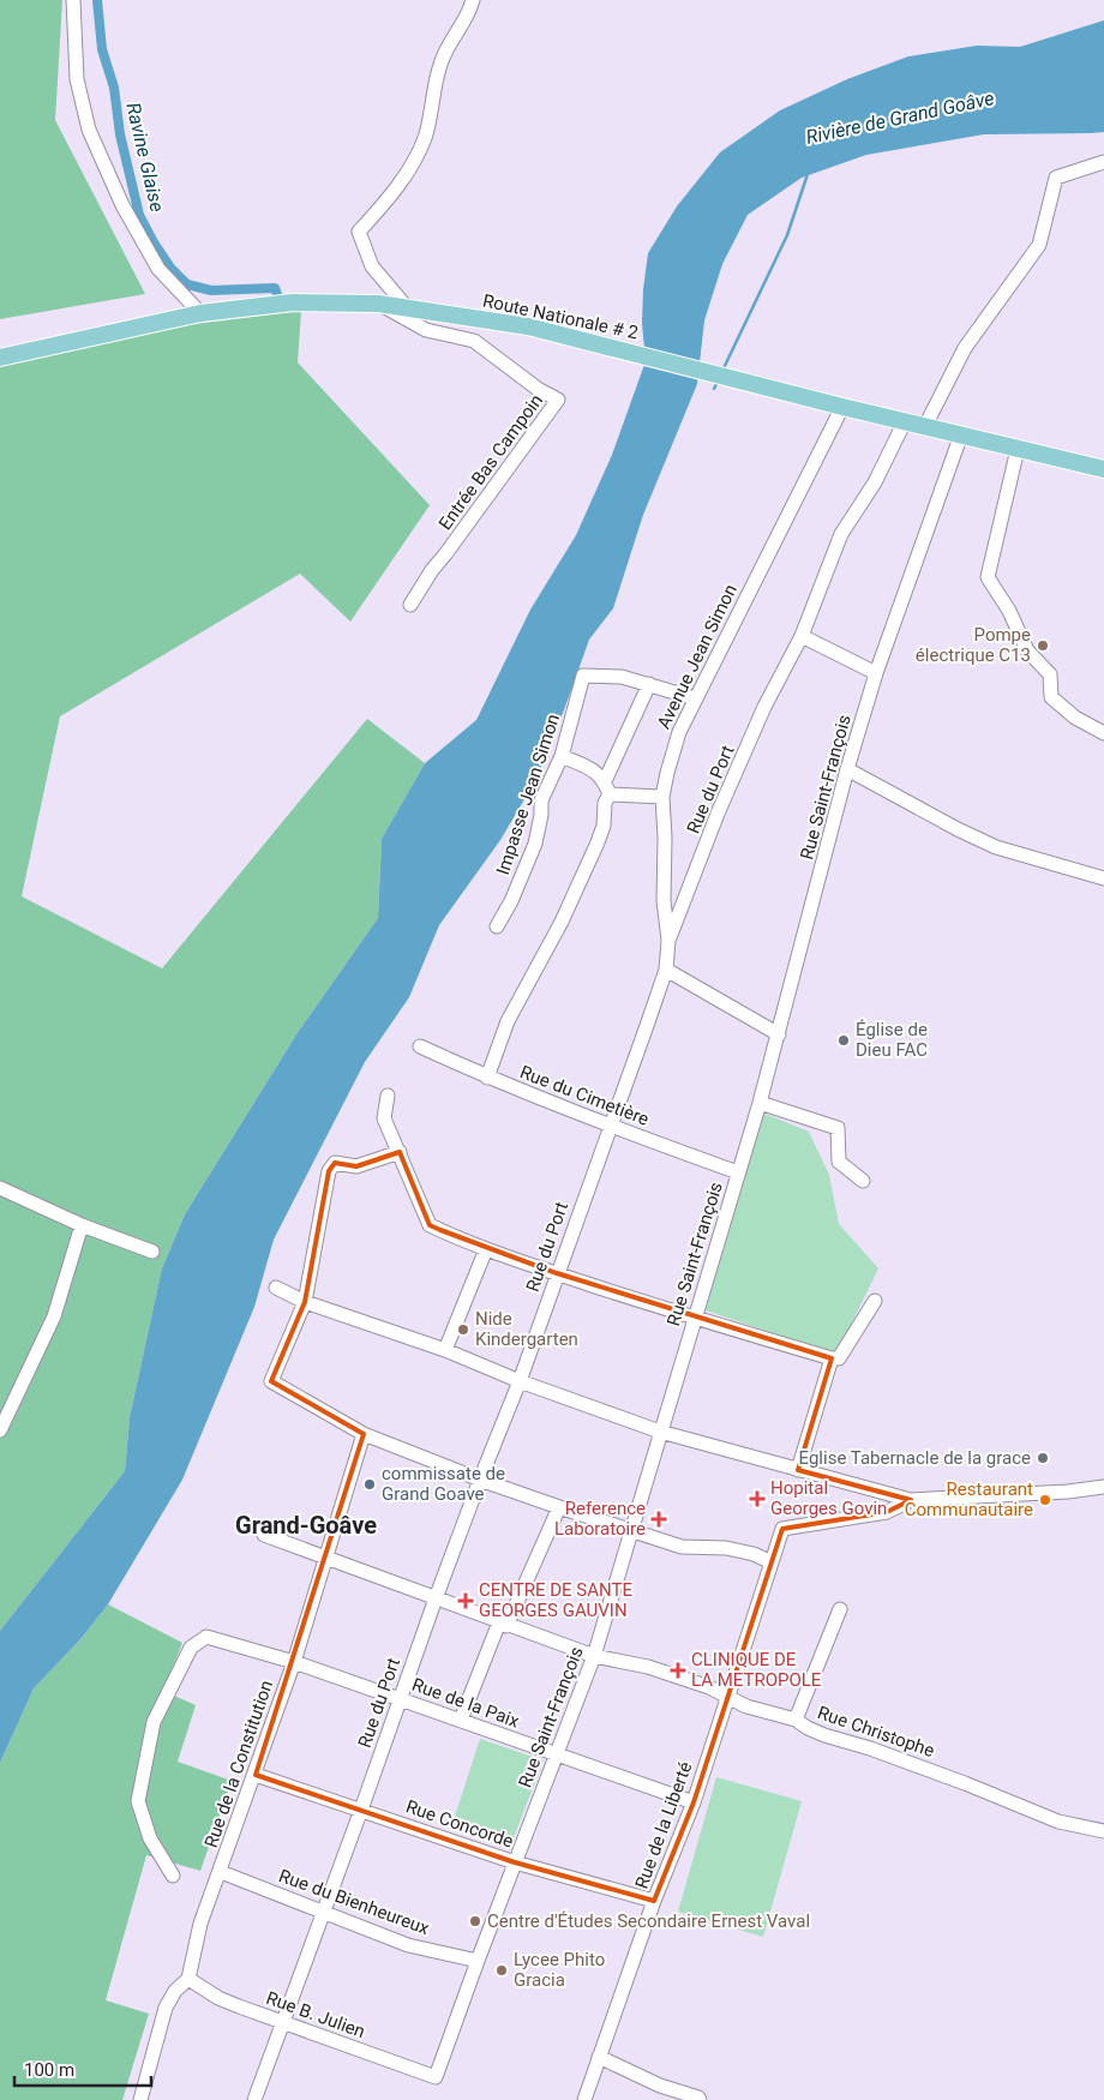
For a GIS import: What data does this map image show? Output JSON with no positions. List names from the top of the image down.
{
  "streets": {
    "main road": ["Route Nationale # 2"],
    "street": [
      "Entrée Bas Campoin",
      "Avenue Jean Simon",
      "Rue Saint-François",
      "Rue du Port",
      "Impasse Jean Simon",
      "Rue du Cimetière",
      "Rue de la Paix",
      "Rue Christophe",
      "Rue de la Constitution",
      "Rue Concorde",
      "Rue de la Liberté",
      "Rue du Bienheureux",
      "Rue B. Julien"
    ]
  },
  "crossings": [
    ["Route Nationale # 2", "Entrée Bas Campoin"],
    ["Route Nationale # 2", "Avenue Jean Simon"],
    ["Route Nationale # 2", "Rue Saint-François"],
    ["Route Nationale # 2", "Rue du Port"],
    ["Avenue Jean Simon", "Rue du Port"],
    ["Avenue Jean Simon", "Impasse Jean Simon"],
    ["Rue Saint-François", "Rue du Cimetière"],
    ["Rue Saint-François", "Rue de la Paix"],
    ["Rue Saint-François", "Rue Christophe"],
    ["Rue Saint-François", "Rue Concorde"],
    ["Rue Saint-François", "Rue du Bienheureux"],
    ["Rue Saint-François", "Rue B. Julien"],
    ["Rue du Port", "Rue du Cimetière"],
    ["Rue du Port", "Rue de la Paix"],
    ["Rue du Port", "Rue Christophe"],
    ["Rue du Port", "Rue Concorde"],
    ["Rue du Port", "Rue du Bienheureux"],
    ["Rue du Port", "Rue B. Julien"],
    ["Rue de la Paix", "Rue de la Constitution"],
    ["Rue de la Paix", "Rue de la Liberté"],
    ["Rue Christophe", "Rue de la Constitution"],
    ["Rue Christophe", "Rue de la Liberté"],
    ["Rue de la Constitution", "Rue Concorde"],
    ["Rue de la Constitution", "Rue du Bienheureux"],
    ["Rue de la Constitution", "Rue B. Julien"],
    ["Rue Concorde", "Rue de la Liberté"]
  ],
  "districts": ["Grand-Goâve"],
  "water": ["Rivière de Grand Goâve", "Ravine Glaise"],
  "places": {
    "other": [
      "Pompe électrique C13",
      "Église de Dieu FAC",
      "Nide Kindergarten",
      "Eglise Tabernacle de la grace",
      "commissate de Grand Goave",
      "Restaurant Communautaire",
      "Centre d'Études Secondaire Ernest Vaval",
      "Lycee Phito Gracia"
    ],
    "health": [
      "Hopital Georges Govin",
      "Reference Laboratoire",
      "CENTRE DE SANTE GEORGES GAUVIN",
      "CLINIQUE DE LA METROPOLE"
    ]
  },
  "scale_bar": "100 m"
}
